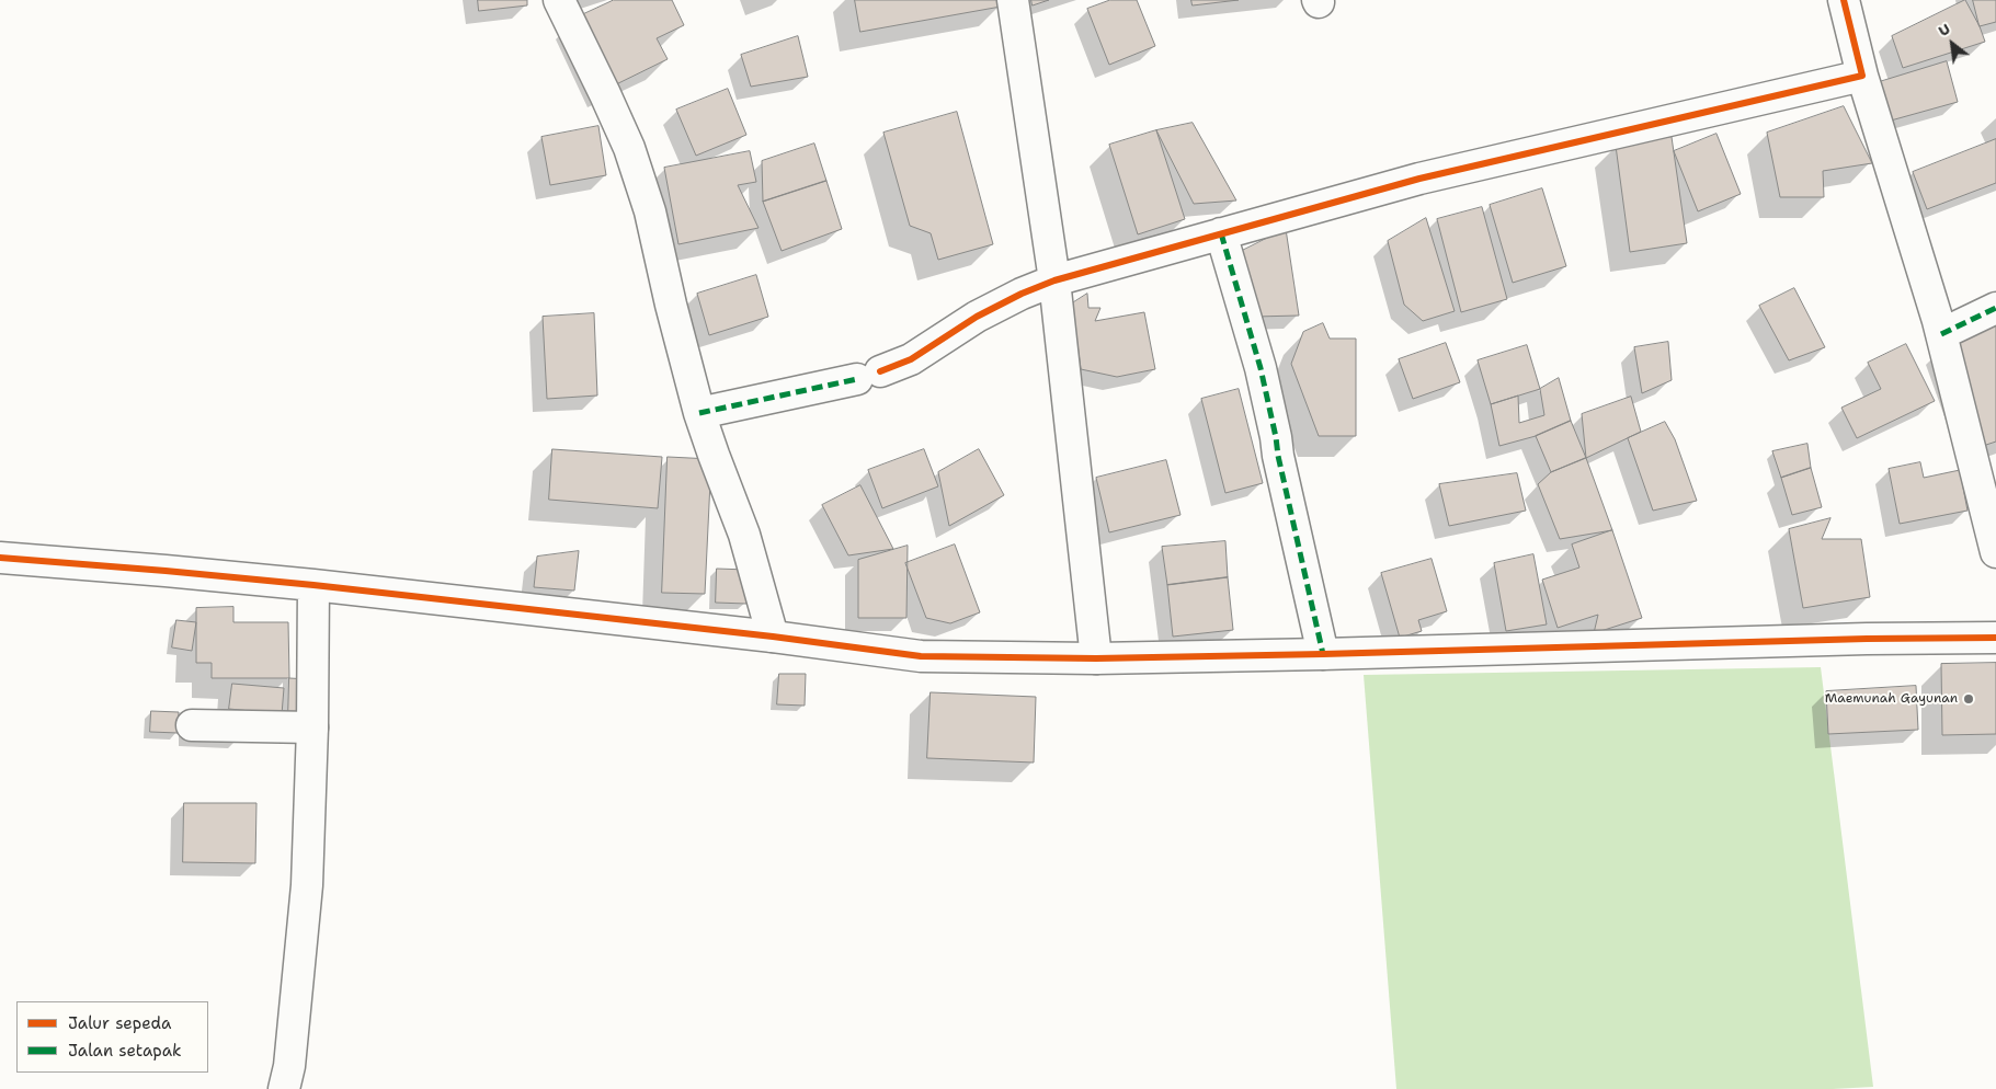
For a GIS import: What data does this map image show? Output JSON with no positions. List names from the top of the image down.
{
  "places": ["Maemunah Gayunan"],
  "legend": ["Jalur sepeda", "Jalan setapak"],
  "north": "top left"
}
